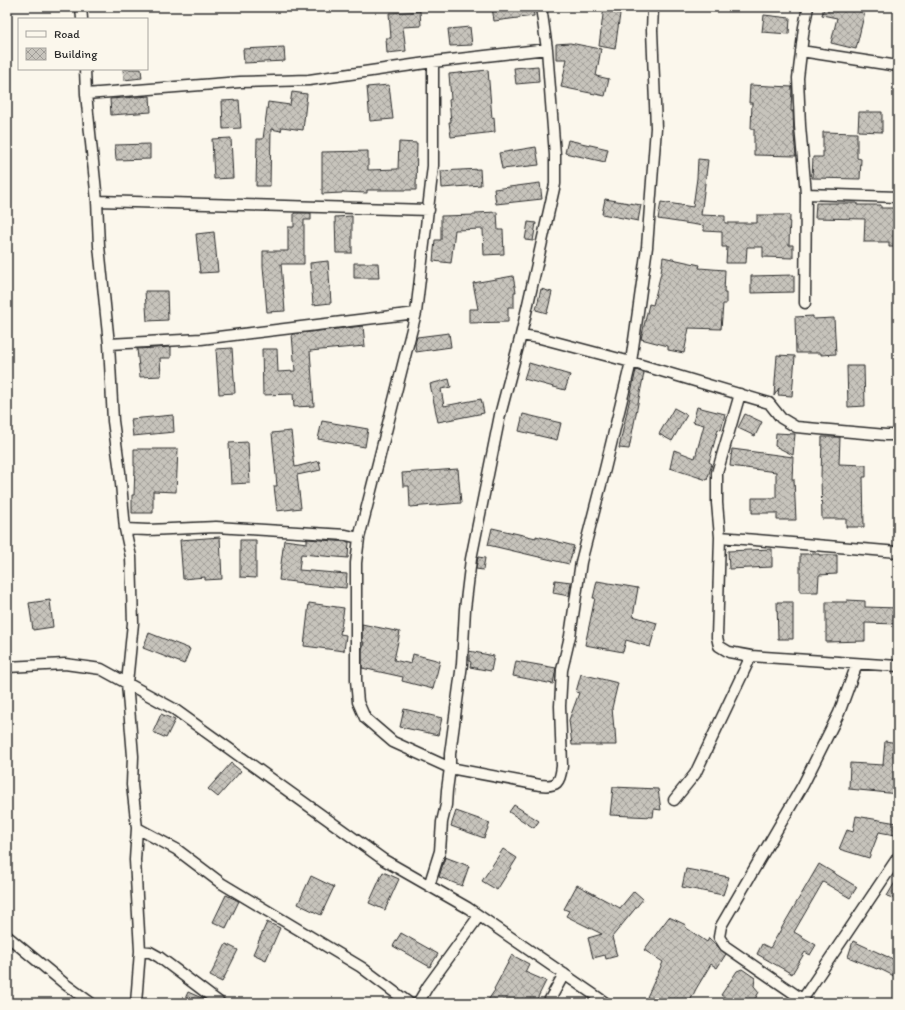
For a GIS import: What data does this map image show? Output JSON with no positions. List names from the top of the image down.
{
  "legend": ["Road", "Building"]
}
